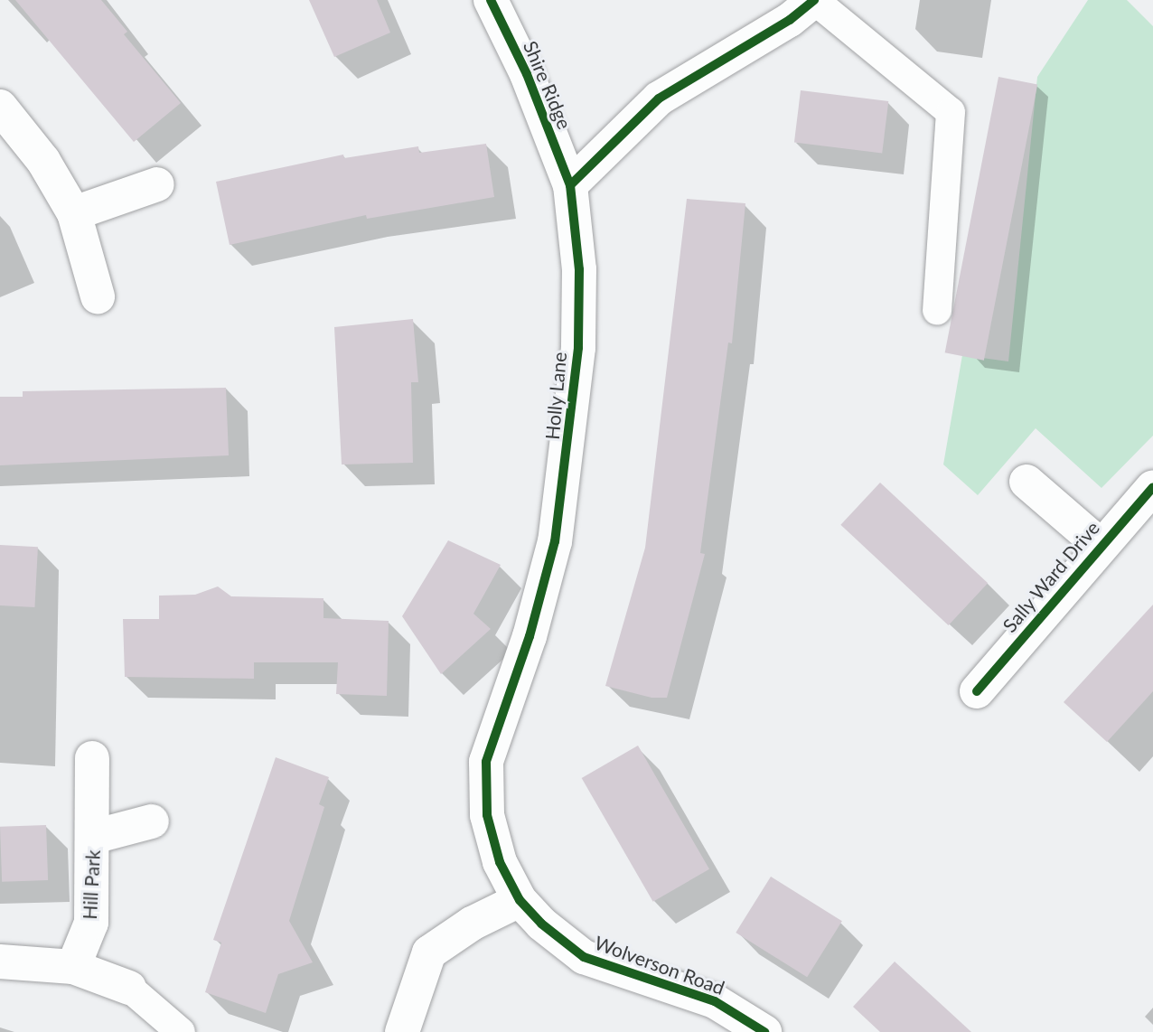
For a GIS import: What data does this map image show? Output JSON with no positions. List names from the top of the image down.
{
  "streets": {
    "street": [
      "Shire Ridge",
      "Holly Lane",
      "Sally Ward Drive",
      "Hill Park",
      "Wolverson Road"
    ]
  },
  "crossings": [
    ["Shire Ridge", "Holly Lane"],
    ["Holly Lane", "Wolverson Road"]
  ]
}
